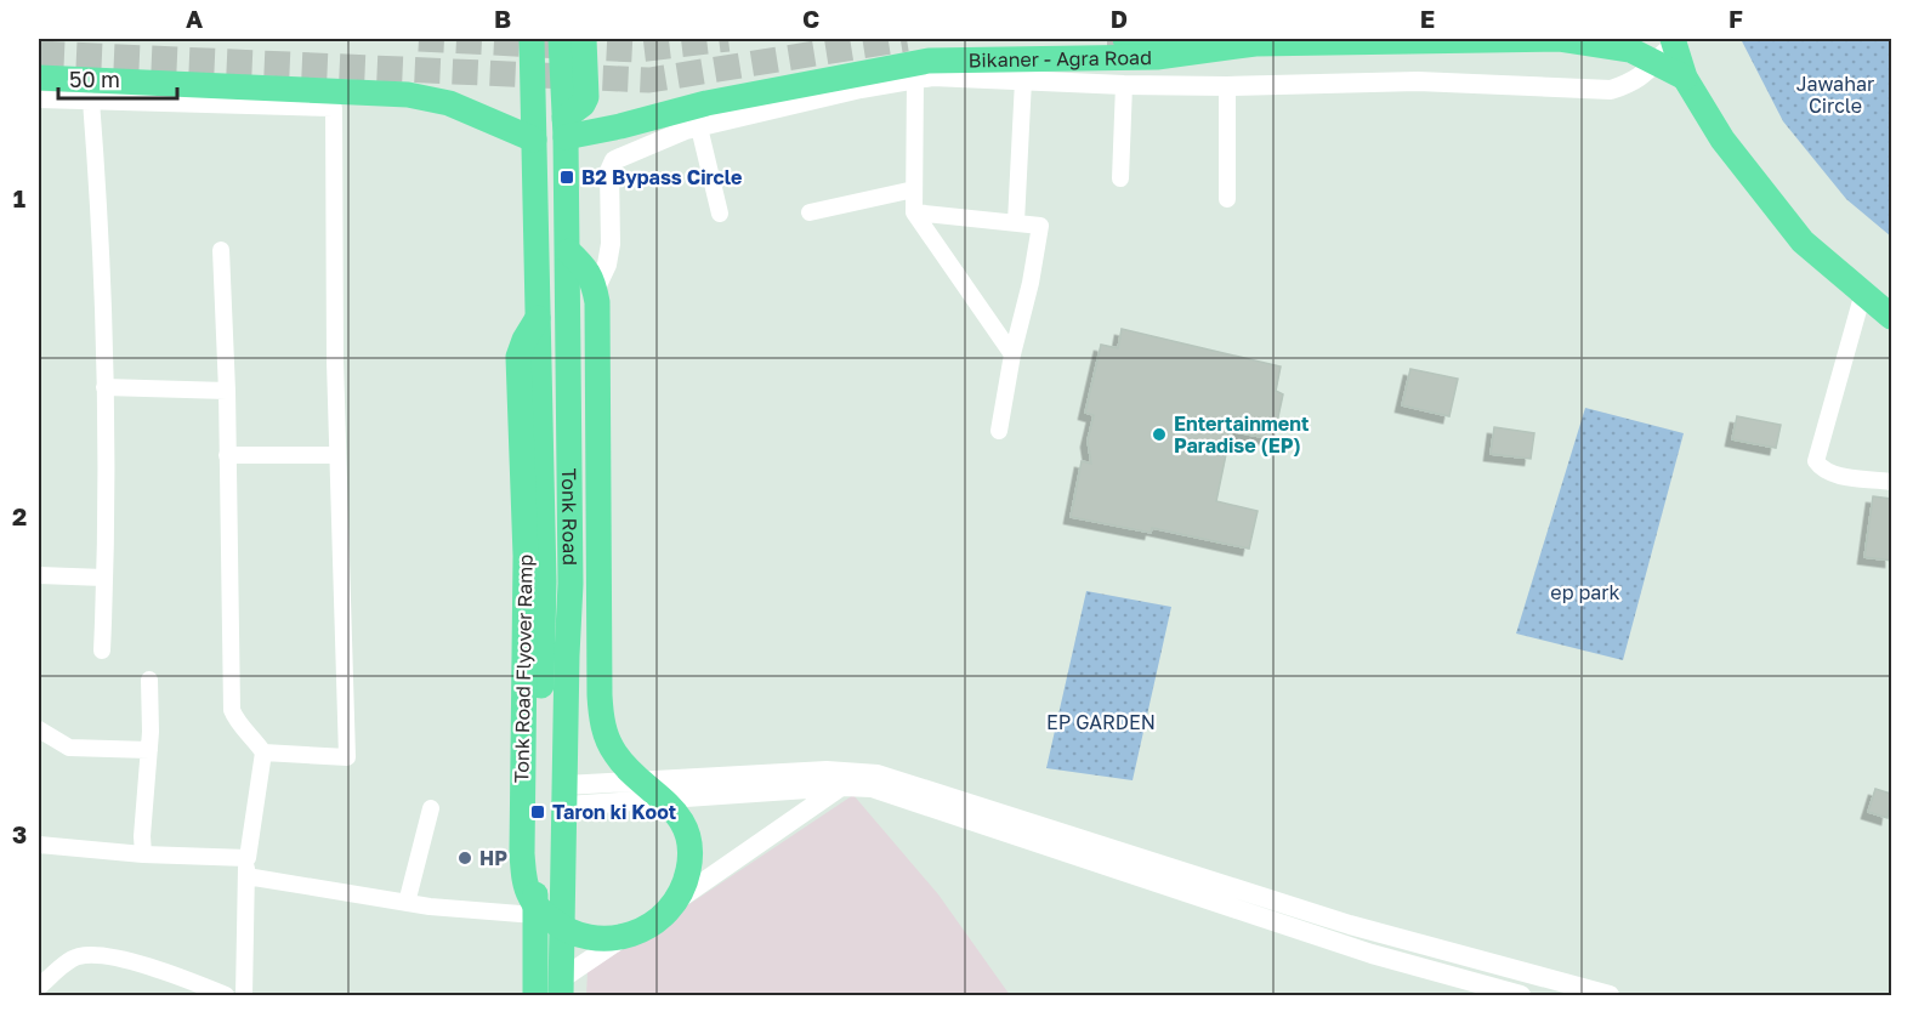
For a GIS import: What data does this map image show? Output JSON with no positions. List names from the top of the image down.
{
  "streets": {
    "main road": ["Bikaner - Agra Road", "Tonk Road", "Tonk Road Flyover Ramp"]
  },
  "crossings": [
    ["Bikaner - Agra Road", "Tonk Road"],
    ["Tonk Road", "Tonk Road Flyover Ramp"]
  ],
  "parks": ["Jawahar Circle", "ep park", "EP GARDEN"],
  "places": {
    "transit": ["B2 Bypass Circle", "Taron ki Koot"],
    "other": ["Entertainment Paradise (EP)", "HP"]
  },
  "scale_bar": "50 m",
  "grid": {
    "columns": [
      "A",
      "B",
      "C",
      "D",
      "E",
      "F"
    ],
    "rows": ["1", "2", "3"]
  }
}
